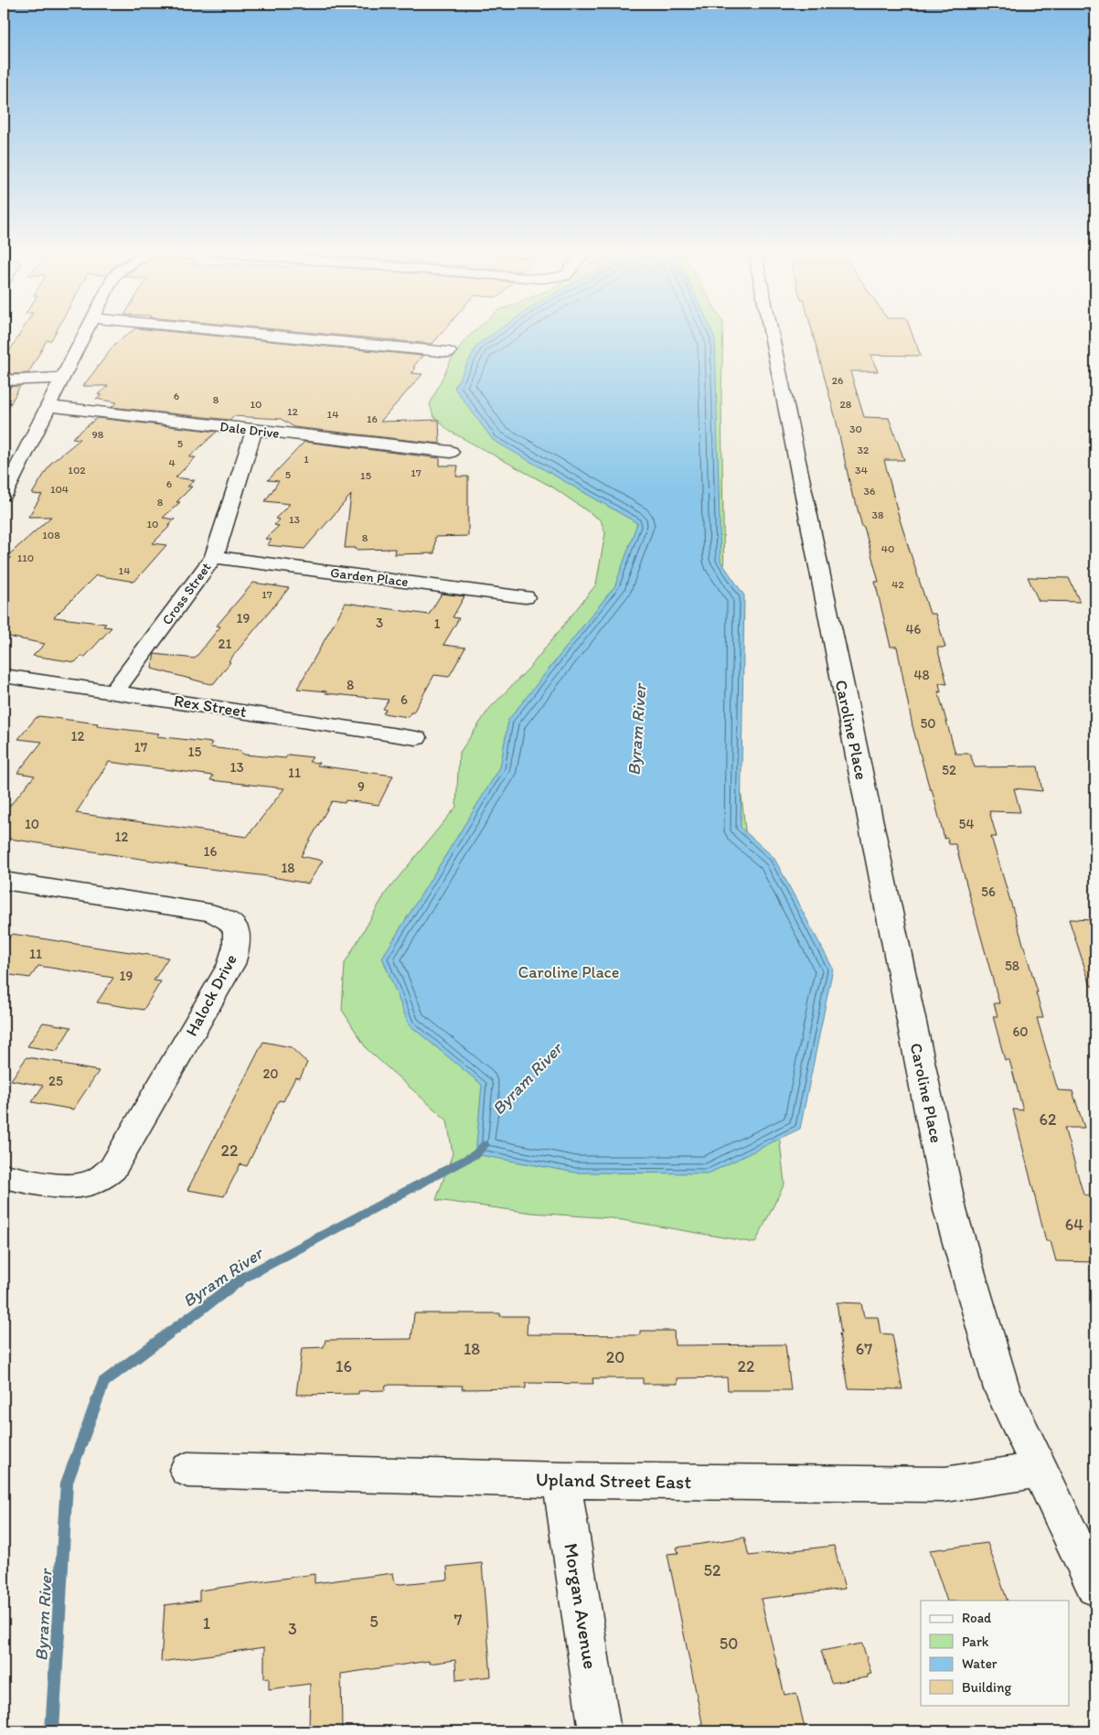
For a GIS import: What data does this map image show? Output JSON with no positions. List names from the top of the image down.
{
  "streets": {
    "street": [
      "Dale Drive",
      "Garden Place",
      "Cross Street",
      "Rex Street",
      "Caroline Place",
      "Halock Drive",
      "Upland Street East",
      "Morgan Avenue"
    ]
  },
  "crossings": [
    ["Dale Drive", "Cross Street"],
    ["Garden Place", "Cross Street"],
    ["Cross Street", "Rex Street"],
    ["Caroline Place", "Upland Street East"],
    ["Upland Street East", "Morgan Avenue"]
  ],
  "water": ["Byram River"],
  "parks": ["Caroline Place"],
  "house_numbers": [
    "26",
    "6",
    "8",
    "10",
    "28",
    "12",
    "14",
    "16",
    "30",
    "98",
    "5",
    "32",
    "1",
    "4",
    "102",
    "34",
    "17",
    "5",
    "15",
    "6",
    "104",
    "36",
    "8",
    "38",
    "13",
    "10",
    "108",
    "8",
    "40",
    "110",
    "14",
    "42",
    "17",
    "19",
    "3",
    "1",
    "46",
    "21",
    "48",
    "8",
    "6",
    "50",
    "12",
    "17",
    "15",
    "13",
    "52",
    "11",
    "9",
    "10",
    "54",
    "12",
    "16",
    "18",
    "56",
    "11",
    "58",
    "19",
    "60",
    "20",
    "25",
    "62",
    "22",
    "64",
    "18",
    "67",
    "20",
    "16",
    "22",
    "52",
    "7",
    "5",
    "1",
    "3",
    "50"
  ],
  "legend": [
    "Road",
    "Park",
    "Water",
    "Building"
  ]
}
